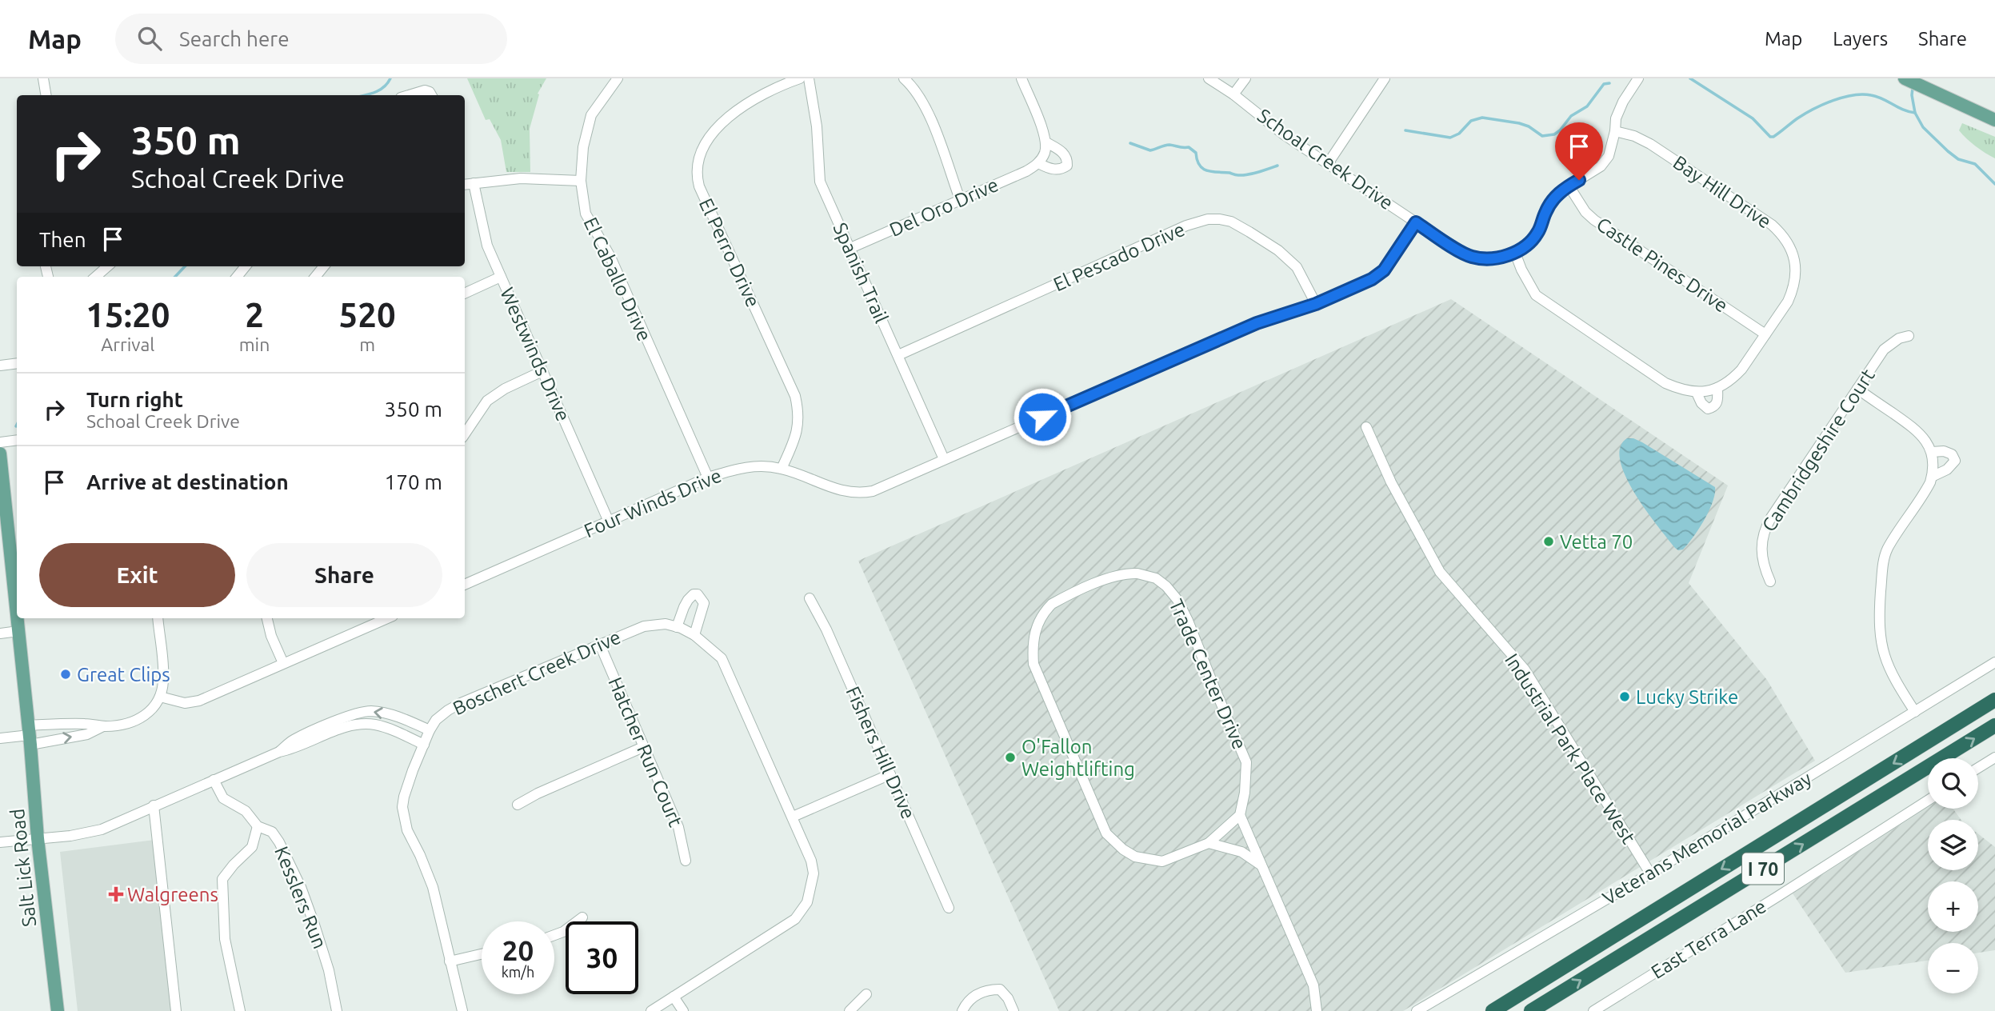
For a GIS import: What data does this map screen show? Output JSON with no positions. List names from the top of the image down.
{
  "streets": {
    "highway": ["I 70"],
    "main road": ["Salt Lick Road"],
    "street": [
      "Schoal Creek Drive",
      "Bay Hill Drive",
      "Del Oro Drive",
      "El Perro Drive",
      "El Pescado Drive",
      "Castle Pines Drive",
      "Spanish Trail",
      "El Caballo Drive",
      "Westwinds Drive",
      "Cambridgeshire Court",
      "Four Winds Drive",
      "Boschert Creek Drive",
      "Trade Center Drive",
      "Industrial Park Place West",
      "Hatcher Run Court",
      "Fishers Hill Drive",
      "Veterans Memorial Parkway",
      "Kesslers Run",
      "East Terra Lane"
    ]
  },
  "crossings": [
    ["Schoal Creek Drive", "Bay Hill Drive"],
    ["Schoal Creek Drive", "Castle Pines Drive"],
    ["Schoal Creek Drive", "Four Winds Drive"],
    ["Bay Hill Drive", "Castle Pines Drive"],
    ["Del Oro Drive", "Spanish Trail"],
    ["El Perro Drive", "Four Winds Drive"],
    ["El Pescado Drive", "Spanish Trail"],
    ["El Pescado Drive", "Four Winds Drive"],
    ["Spanish Trail", "Four Winds Drive"],
    ["El Caballo Drive", "Four Winds Drive"],
    ["Westwinds Drive", "Four Winds Drive"],
    ["Boschert Creek Drive", "Hatcher Run Court"],
    ["Industrial Park Place West", "Veterans Memorial Parkway"]
  ],
  "places": {
    "other": [
      "Vetta 70",
      "Great Clips",
      "Lucky Strike",
      "O'Fallon Weightlifting"
    ],
    "health": ["Walgreens"]
  },
  "page": {
    "header": "Map",
    "search": "Search here",
    "nav": ["Map", "Layers", "Share"],
    "turn": ["350 m", "Schoal Creek Drive"],
    "then": "Then",
    "eta": [
      "15:20",
      "Arrival",
      "2",
      "min",
      "520",
      "m"
    ],
    "list": [
      {
        "name": "Turn right",
        "note": "Schoal Creek Drive",
        "value": "350 m"
      },
      {
        "name": "Arrive at destination",
        "value": "170 m"
      }
    ],
    "buttons": ["Exit", "Share"],
    "map_buttons": ["+", "−"],
    "speed": "20 km/h",
    "limit": "30"
  }
}
